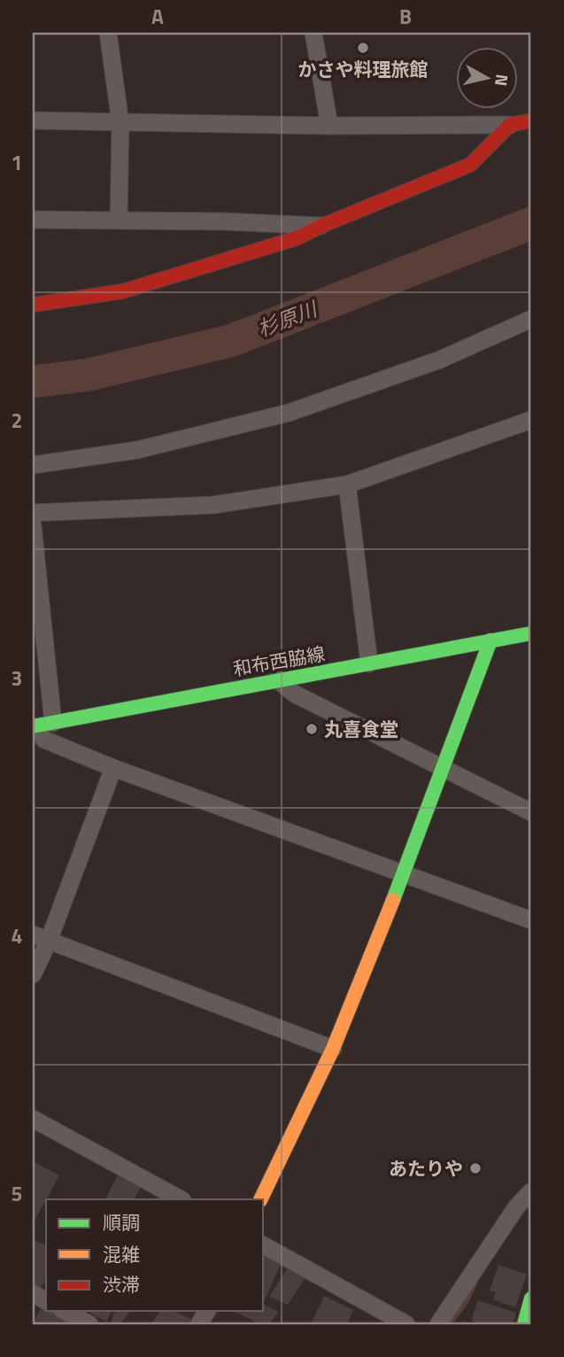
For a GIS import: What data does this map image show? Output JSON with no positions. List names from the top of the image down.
{
  "streets": {
    "street": ["和布西脇線"]
  },
  "water": ["杉原川"],
  "places": ["かさや料理旅館", "丸喜食堂", "あたりや"],
  "legend": ["順調", "混雑", "渋滞"],
  "north": "right",
  "grid": {
    "columns": ["A", "B"],
    "rows": [
      "1",
      "2",
      "3",
      "4",
      "5"
    ]
  }
}
